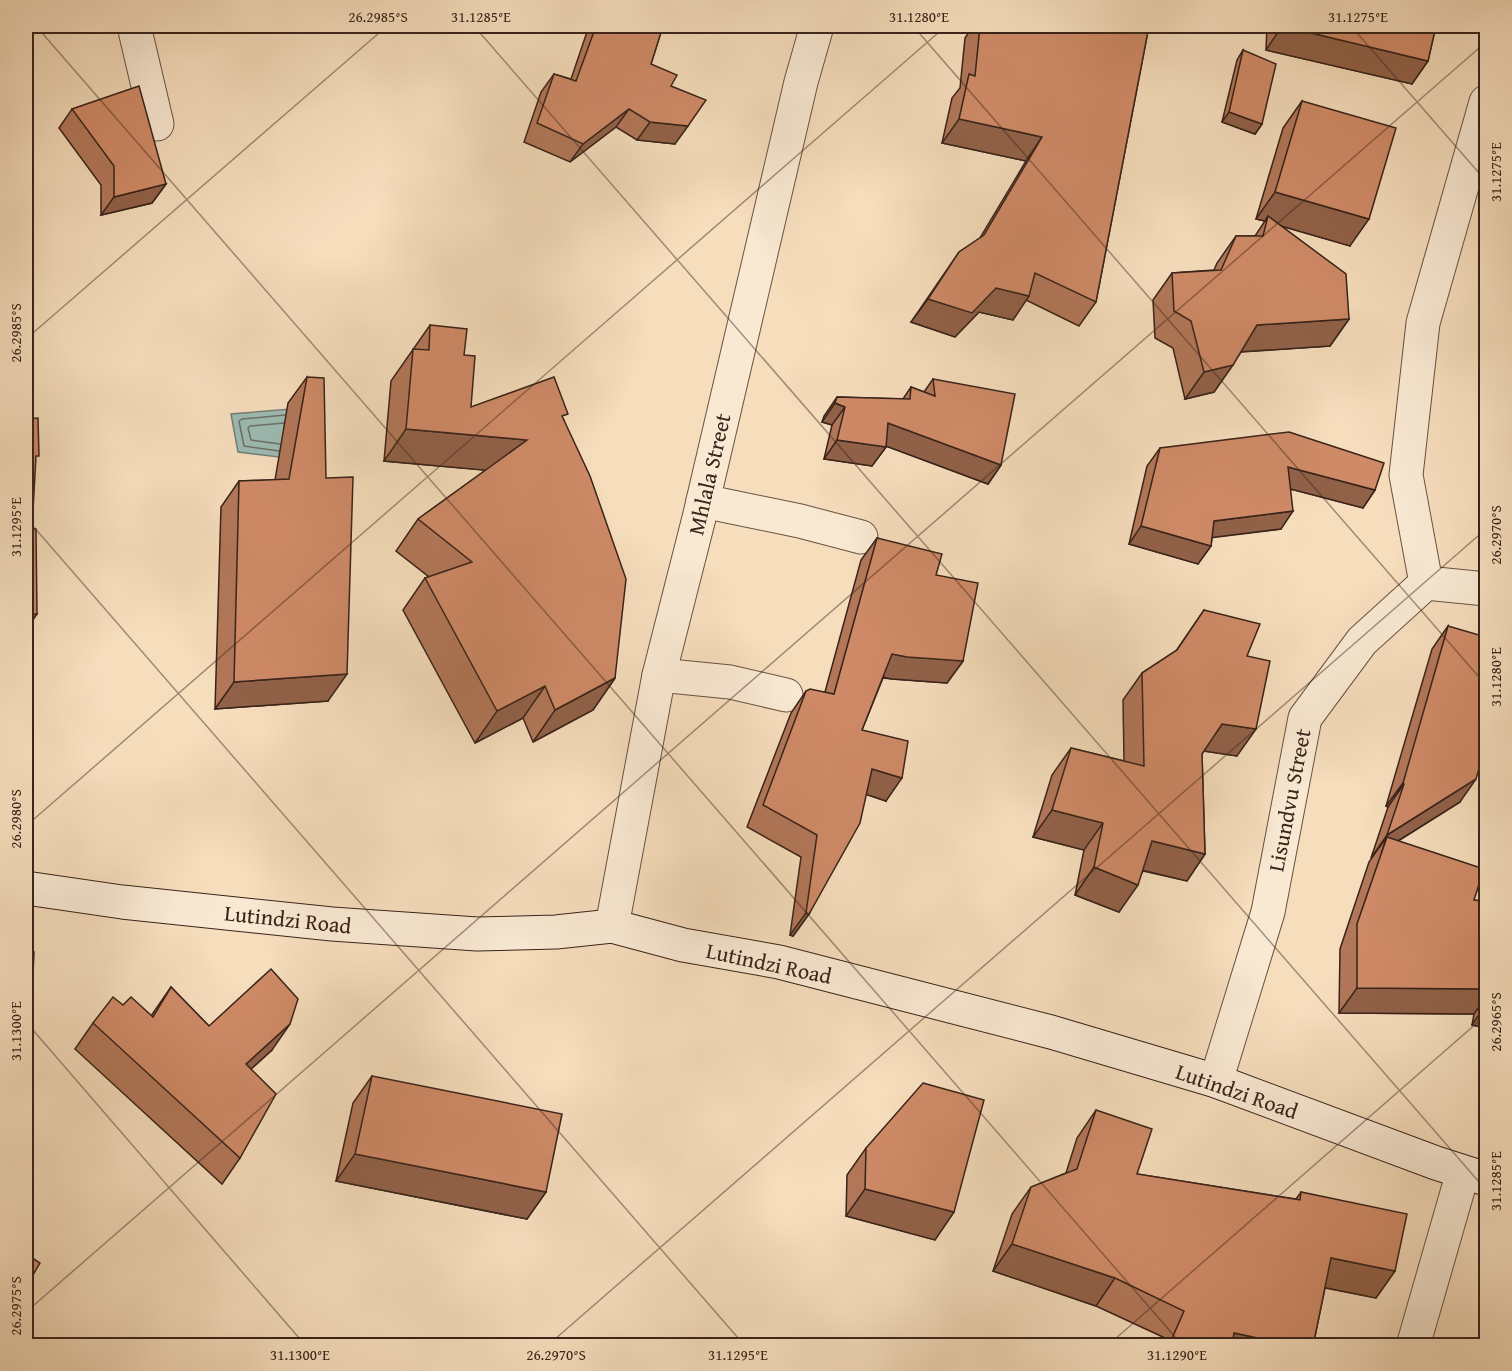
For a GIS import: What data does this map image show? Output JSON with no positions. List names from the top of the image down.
{
  "streets": {
    "street": ["Mhlala Street", "Lisundvu Street", "Lutindzi Road"]
  },
  "crossings": [
    ["Mhlala Street", "Lutindzi Road"],
    ["Lisundvu Street", "Lutindzi Road"]
  ],
  "coordinates": [
    "26.2985°S",
    "31.1285°E",
    "31.1280°E",
    "31.1275°E",
    "31.1295°E",
    "26.2970°S",
    "26.2980°S",
    "26.2965°S",
    "31.1300°E",
    "26.2975°S",
    "31.1290°E"
  ]
}
